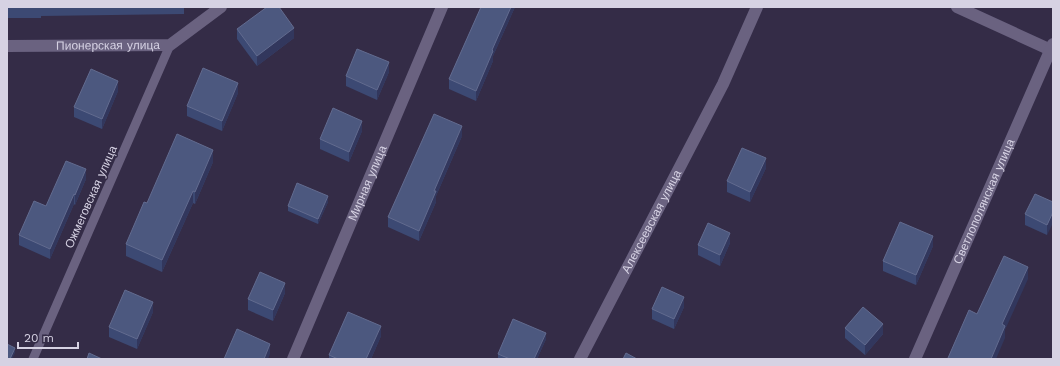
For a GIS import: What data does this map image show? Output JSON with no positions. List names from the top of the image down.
{
  "streets": {
    "street": [
      "Пионерская улица",
      "Мирная улица",
      "Светлополянская улица",
      "Алексеевская улица"
    ],
    "lane": ["Ожмеговская улица"]
  },
  "crossings": [
    ["Пионерская улица", "Ожмеговская улица"]
  ],
  "scale_bar": "20 m"
}
